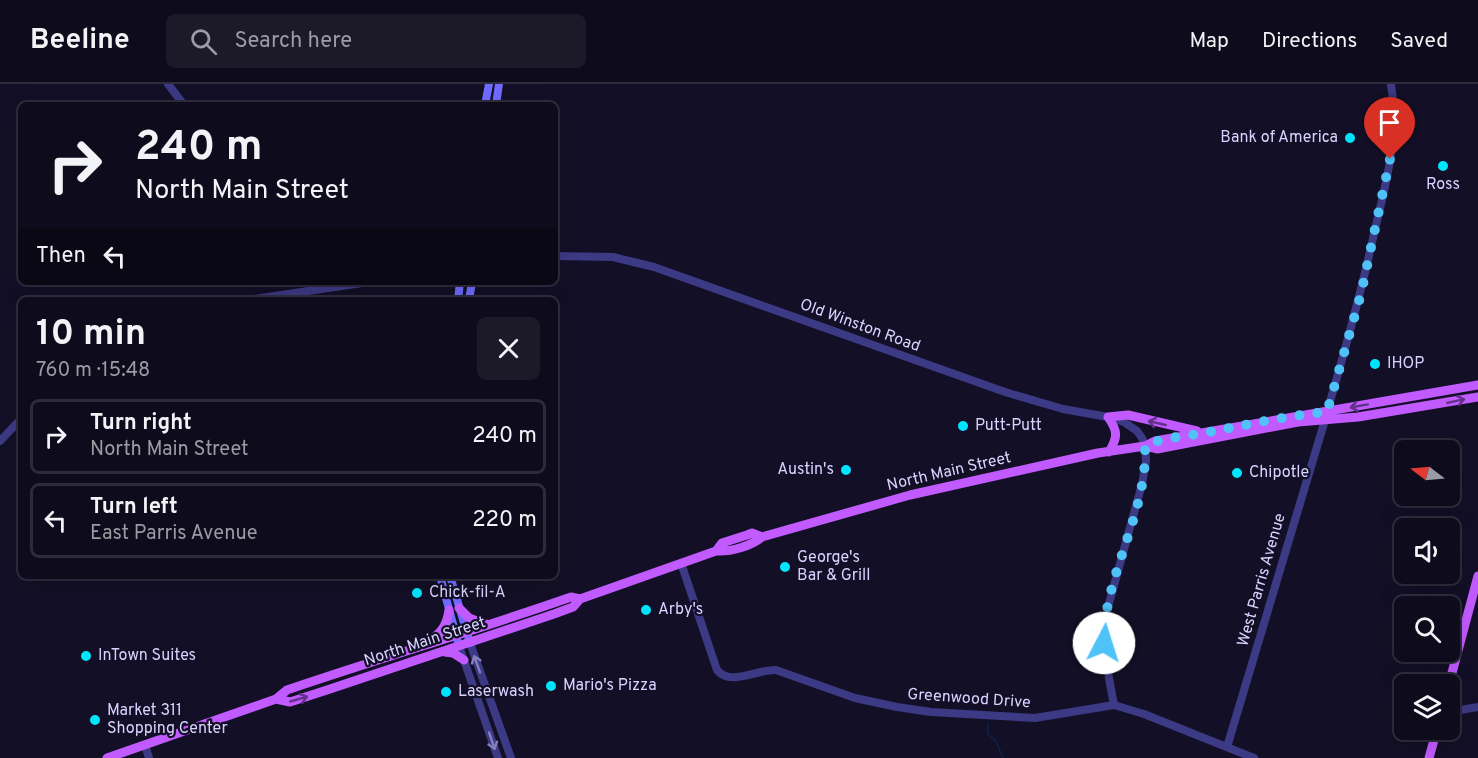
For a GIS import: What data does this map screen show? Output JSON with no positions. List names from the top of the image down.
{
  "streets": {
    "main road": ["North Main Street"],
    "street": ["Old Winston Road", "West Parris Avenue", "Greenwood Drive"]
  },
  "crossings": [
    ["Old Winston Road", "North Main Street"],
    ["North Main Street", "West Parris Avenue"],
    ["North Main Street", "Greenwood Drive"],
    ["West Parris Avenue", "Greenwood Drive"]
  ],
  "places": [
    "Bank of America",
    "Ross",
    "IHOP",
    "Putt-Putt",
    "Austin's",
    "Chipotle",
    "George's Bar & Grill",
    "Chick-fil-A",
    "Arby's",
    "InTown Suites",
    "Mario's Pizza",
    "Laserwash",
    "Market 311 Shopping Center"
  ],
  "north": "left",
  "page": {
    "header": "Beeline",
    "search": "Search here",
    "nav": ["Map", "Directions", "Saved"],
    "turn": ["240 m", "North Main Street"],
    "then": "Then",
    "heading": ["10 min", "760 m · 15:48"],
    "list": [
      {
        "name": "Turn right",
        "note": "North Main Street",
        "value": "240 m"
      },
      {
        "name": "Turn left",
        "note": "East Parris Avenue",
        "value": "220 m"
      }
    ]
  }
}
